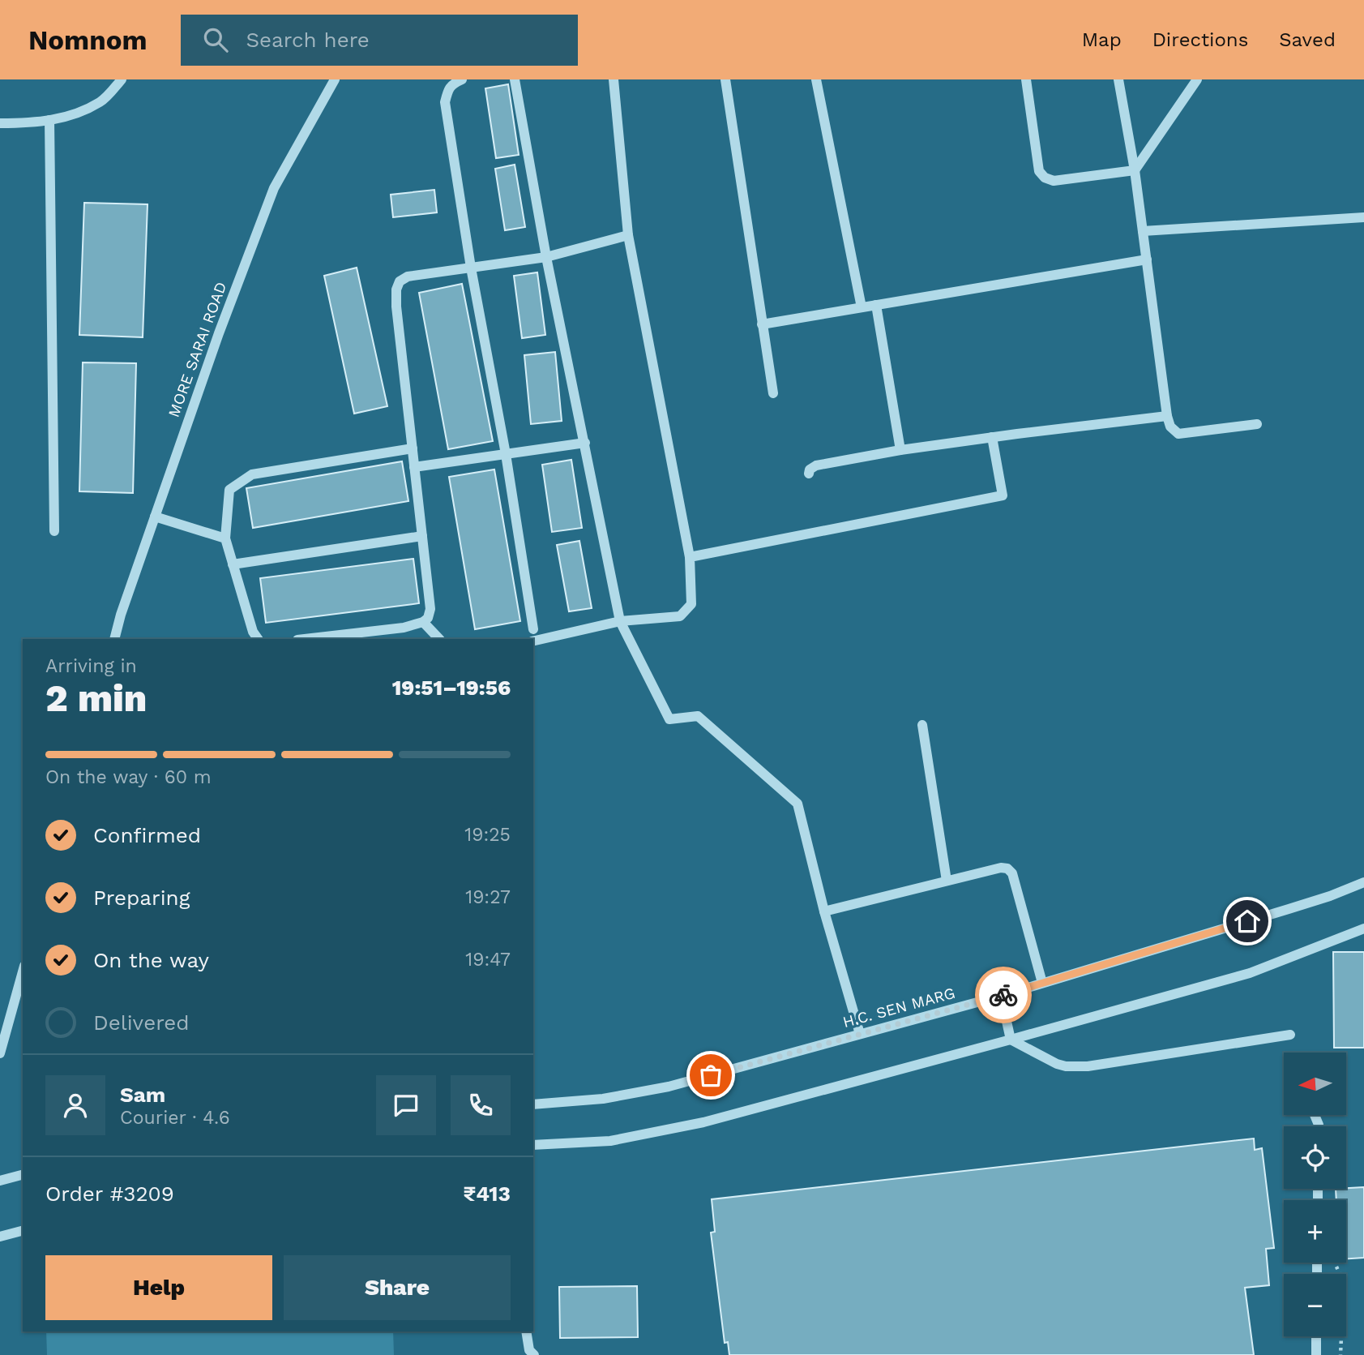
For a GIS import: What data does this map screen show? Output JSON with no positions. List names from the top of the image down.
{
  "streets": {
    "street": ["MORE SARAI ROAD", "H.C. SEN MARG"]
  },
  "north": "left",
  "page": {
    "header": "Nomnom",
    "search": "Search here",
    "nav": ["Map", "Directions", "Saved"],
    "heading": ["2 min", "Arriving in", "19:51–19:56"],
    "panel": [
      "Sam",
      "Courier · 4.6",
      "Order #3209",
      "₹413"
    ],
    "bar": "On the way · 60 m",
    "list": [
      ["Confirmed", "19:25"],
      ["Preparing", "19:27"],
      ["On the way", "19:47"],
      "Delivered"
    ],
    "map_buttons": ["+", "−"],
    "buttons": ["Help", "Share"]
  }
}
